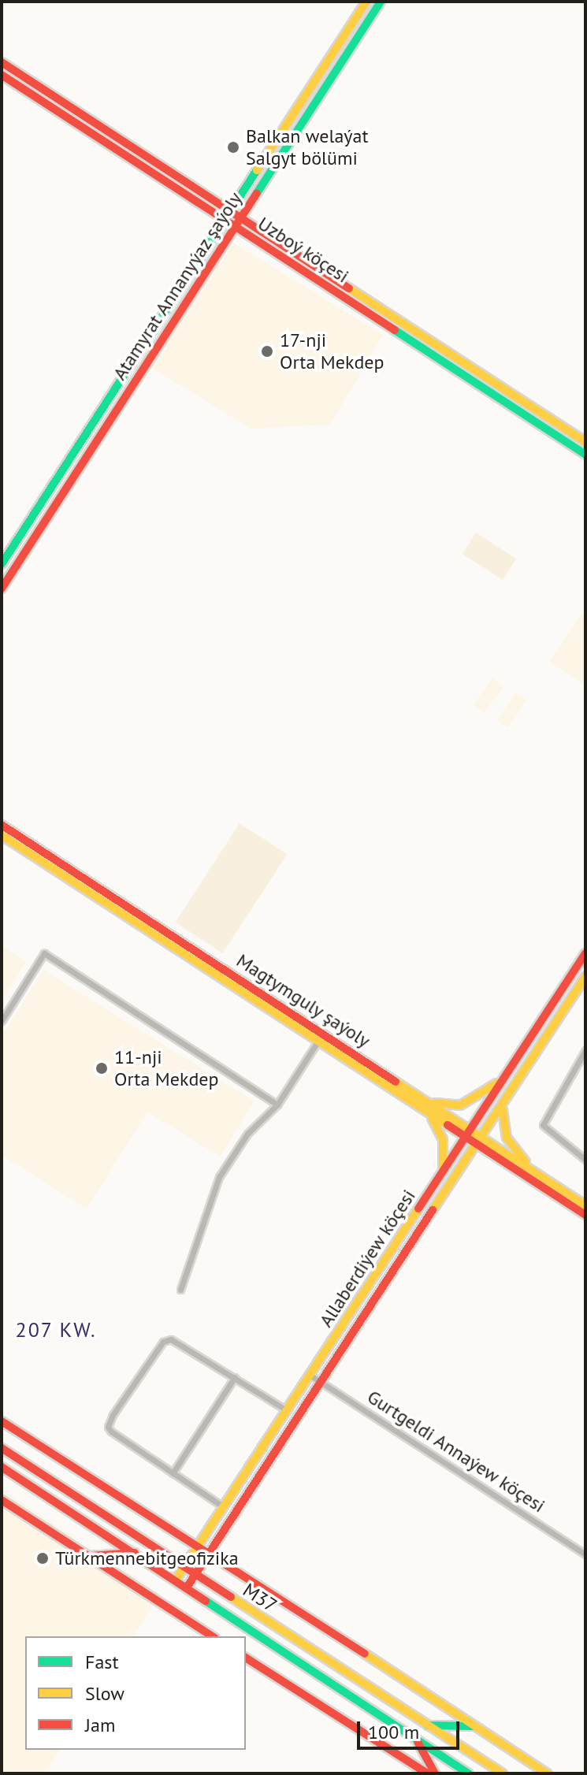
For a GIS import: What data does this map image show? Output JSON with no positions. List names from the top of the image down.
{
  "streets": {
    "main road": [
      "Uzboý köçesi",
      "Atamyrat Annanyýaz şaýoly",
      "Magtymguly şaýoly",
      "Allaberdiýew köçesi",
      "M37"
    ],
    "street": ["Gurtgeldi Annaýew köçesi"]
  },
  "crossings": [
    ["Uzboý köçesi", "Atamyrat Annanyýaz şaýoly"],
    ["Magtymguly şaýoly", "Allaberdiýew köçesi"],
    ["Allaberdiýew köçesi", "Gurtgeldi Annaýew köçesi"],
    ["Allaberdiýew köçesi", "M37"]
  ],
  "districts": ["207 KW."],
  "places": [
    "Balkan welaýat Salgyt bölümi",
    "17-nji Orta Mekdep",
    "11-nji Orta Mekdep",
    "Türkmennebitgeofizika"
  ],
  "legend": ["Fast", "Slow", "Jam"],
  "scale_bar": "100 m"
}
